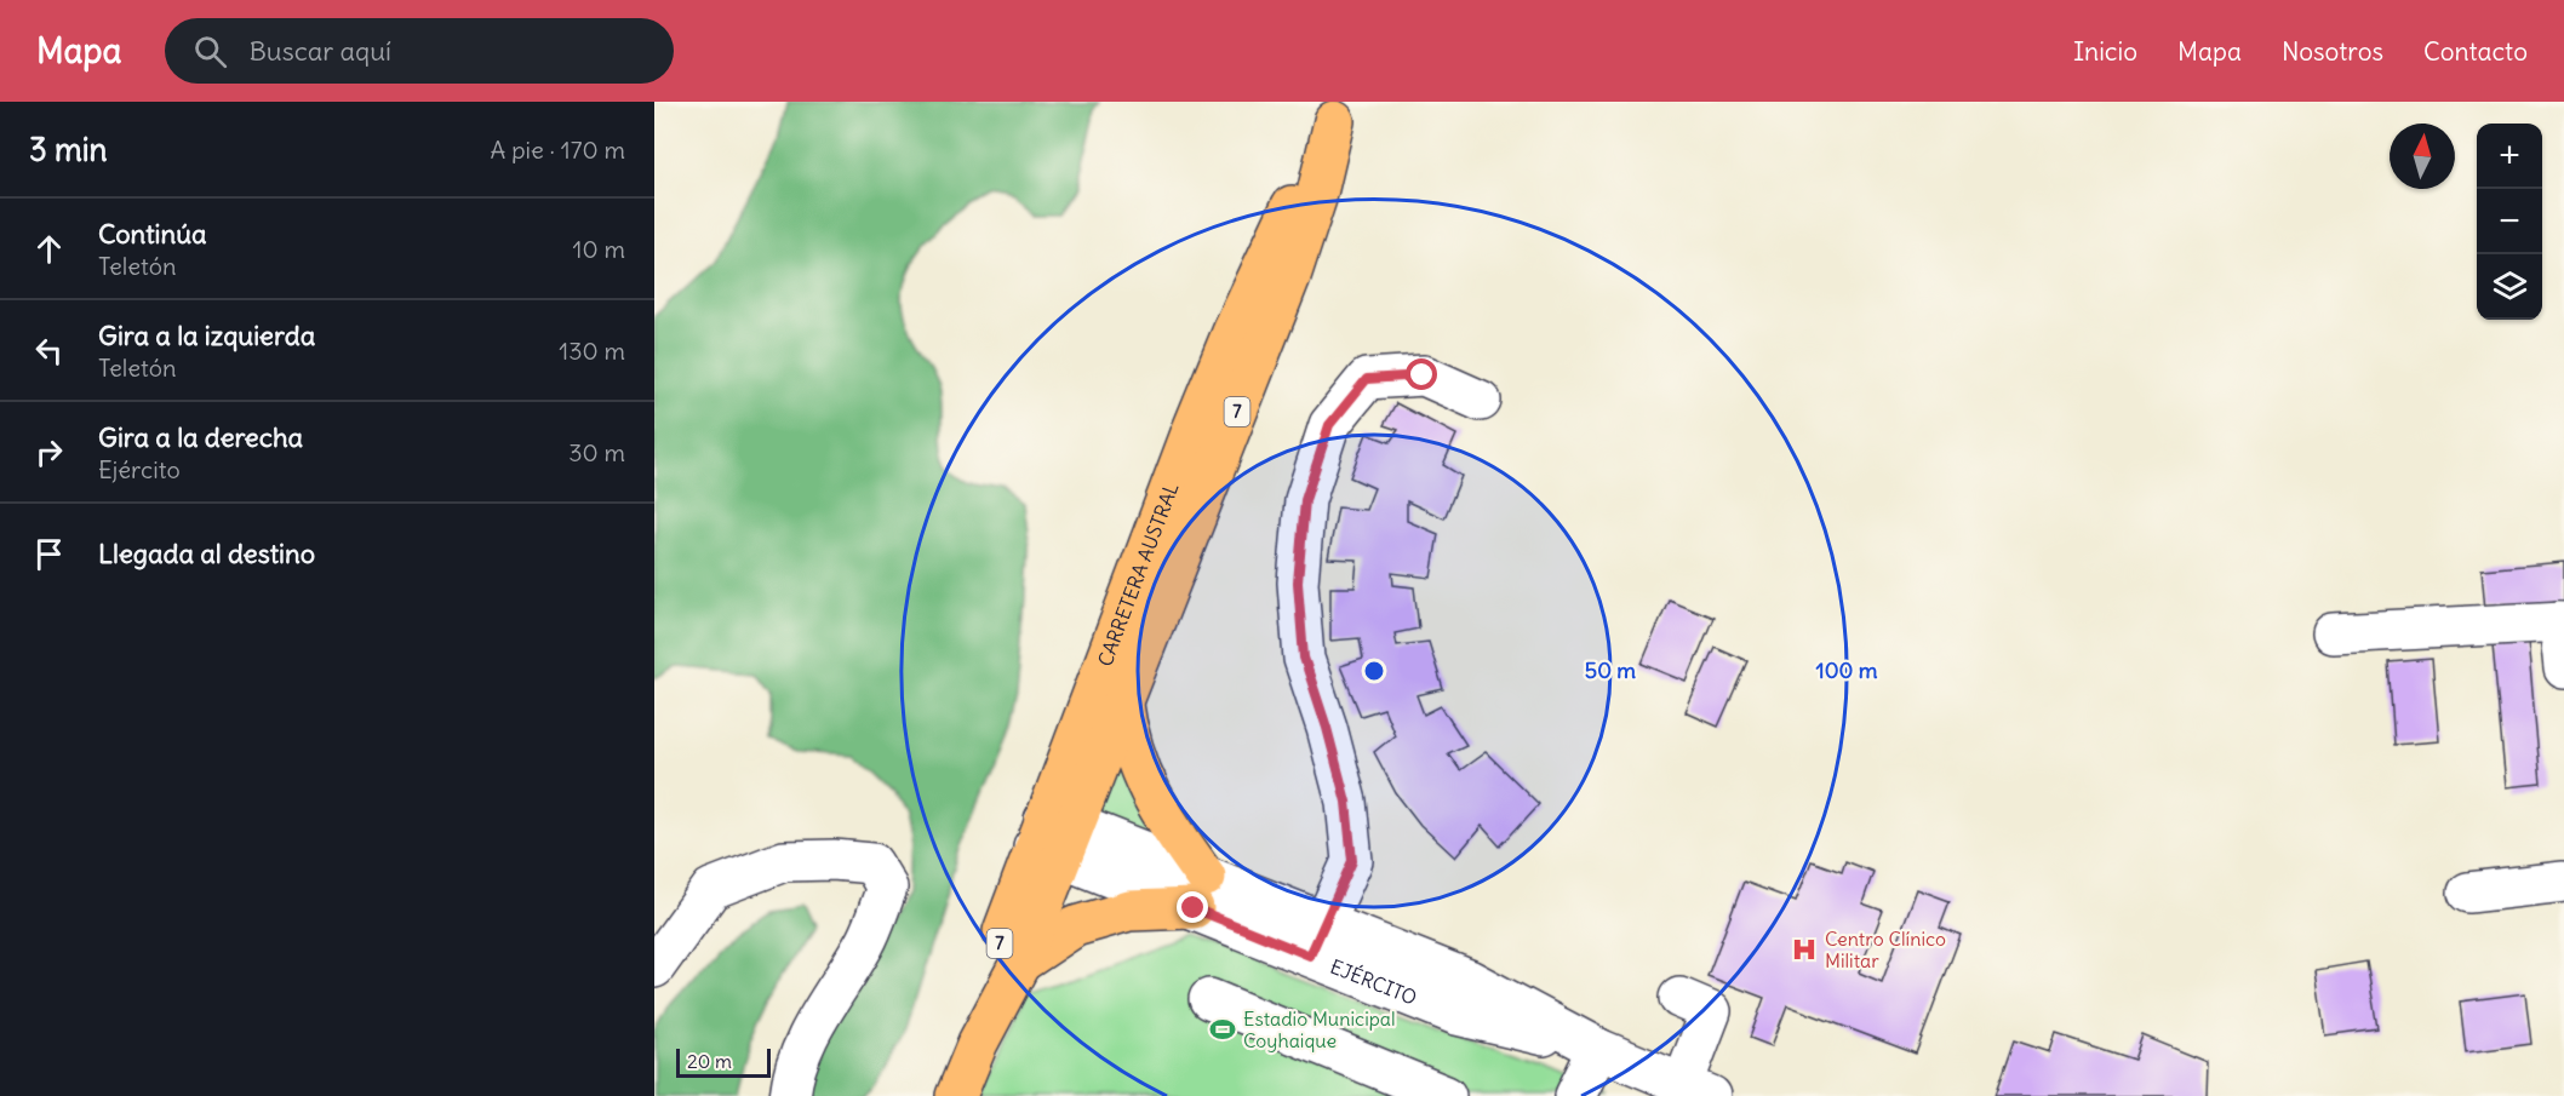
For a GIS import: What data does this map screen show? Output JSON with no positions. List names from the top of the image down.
{
  "streets": {
    "highway": ["7", "CARRETERA AUSTRAL"],
    "street": ["EJÉRCITO"]
  },
  "crossings": [
    ["CARRETERA AUSTRAL", "EJÉRCITO"]
  ],
  "places": {
    "hospital": ["Centro Clínico Militar"],
    "sports": ["Estadio Municipal Coyhaique"]
  },
  "scale_bar": "20 m",
  "north": "top",
  "page": {
    "header": "Mapa",
    "search": "Buscar aquí",
    "nav": [
      "Inicio",
      "Mapa",
      "Nosotros",
      "Contacto"
    ],
    "heading": ["3 min", "A pie · 170 m"],
    "map_buttons": ["+", "−"],
    "list": [
      ["Continúa", "Teletón", "10 m"],
      ["Gira a la izquierda", "Teletón", "130 m"],
      ["Gira a la derecha", "Ejército", "30 m"],
      "Llegada al destino"
    ],
    "scale": "20 m"
  },
  "rings": ["50 m", "100 m"]
}
